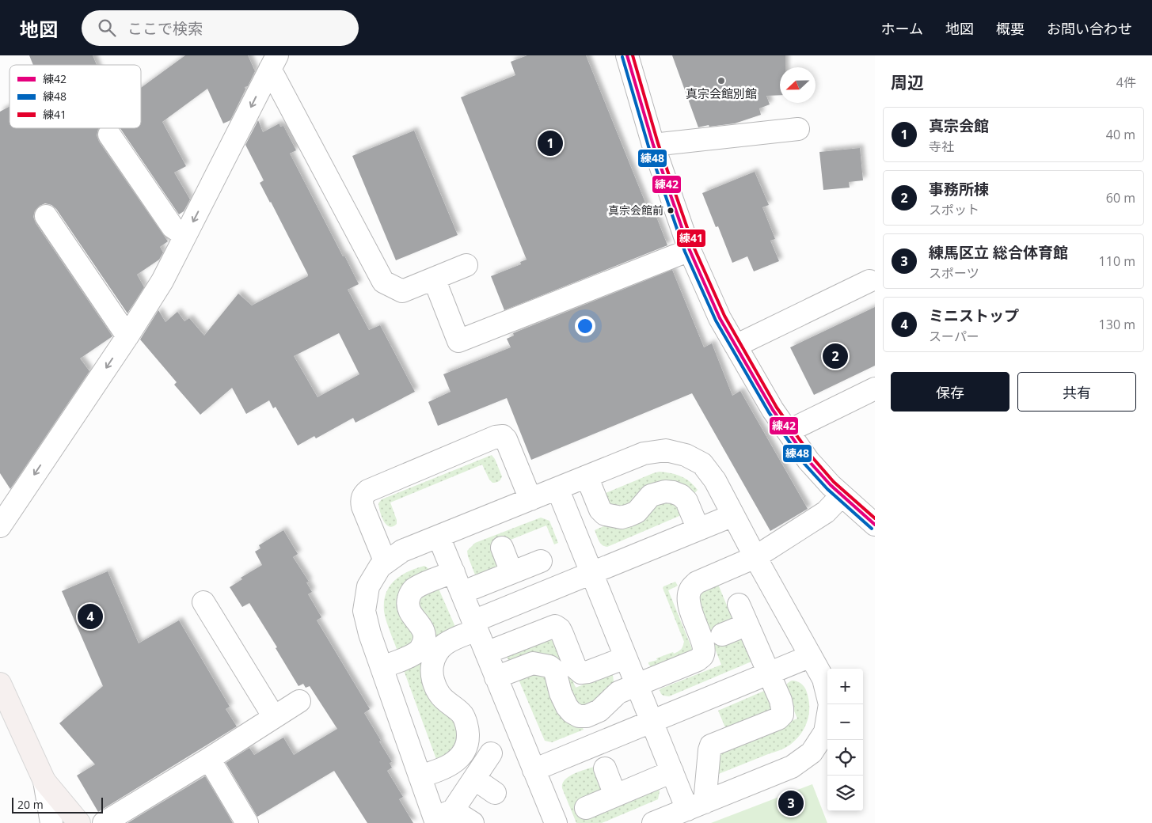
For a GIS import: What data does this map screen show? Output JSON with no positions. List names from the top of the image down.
{
  "places": ["真宗会館別館", "真宗会館前"],
  "lines": ["transit line 練42", "transit line 練41", "transit line 練48"],
  "legend": ["練42", "練48", "練41"],
  "scale_bar": "20 m",
  "north": "left",
  "page": {
    "header": "地図",
    "search": "ここで検索",
    "nav": [
      "ホーム",
      "地図",
      "概要",
      "お問い合わせ"
    ],
    "heading": ["周辺", "4件"],
    "list": [
      {
        "mark": "1",
        "name": "真宗会館",
        "note": "寺社",
        "value": "40 m"
      },
      {
        "mark": "2",
        "name": "事務所棟",
        "note": "スポット",
        "value": "60 m"
      },
      {
        "mark": "3",
        "name": "練馬区立 総合体育館",
        "note": "スポーツ",
        "value": "110 m"
      },
      {
        "mark": "4",
        "name": "ミニストップ",
        "note": "スーパー",
        "value": "130 m"
      }
    ],
    "pins": [
      "1",
      "2",
      "4",
      "3"
    ],
    "buttons": ["保存", "共有"],
    "map_buttons": ["+", "−"],
    "scale": "20 m"
  }
}
